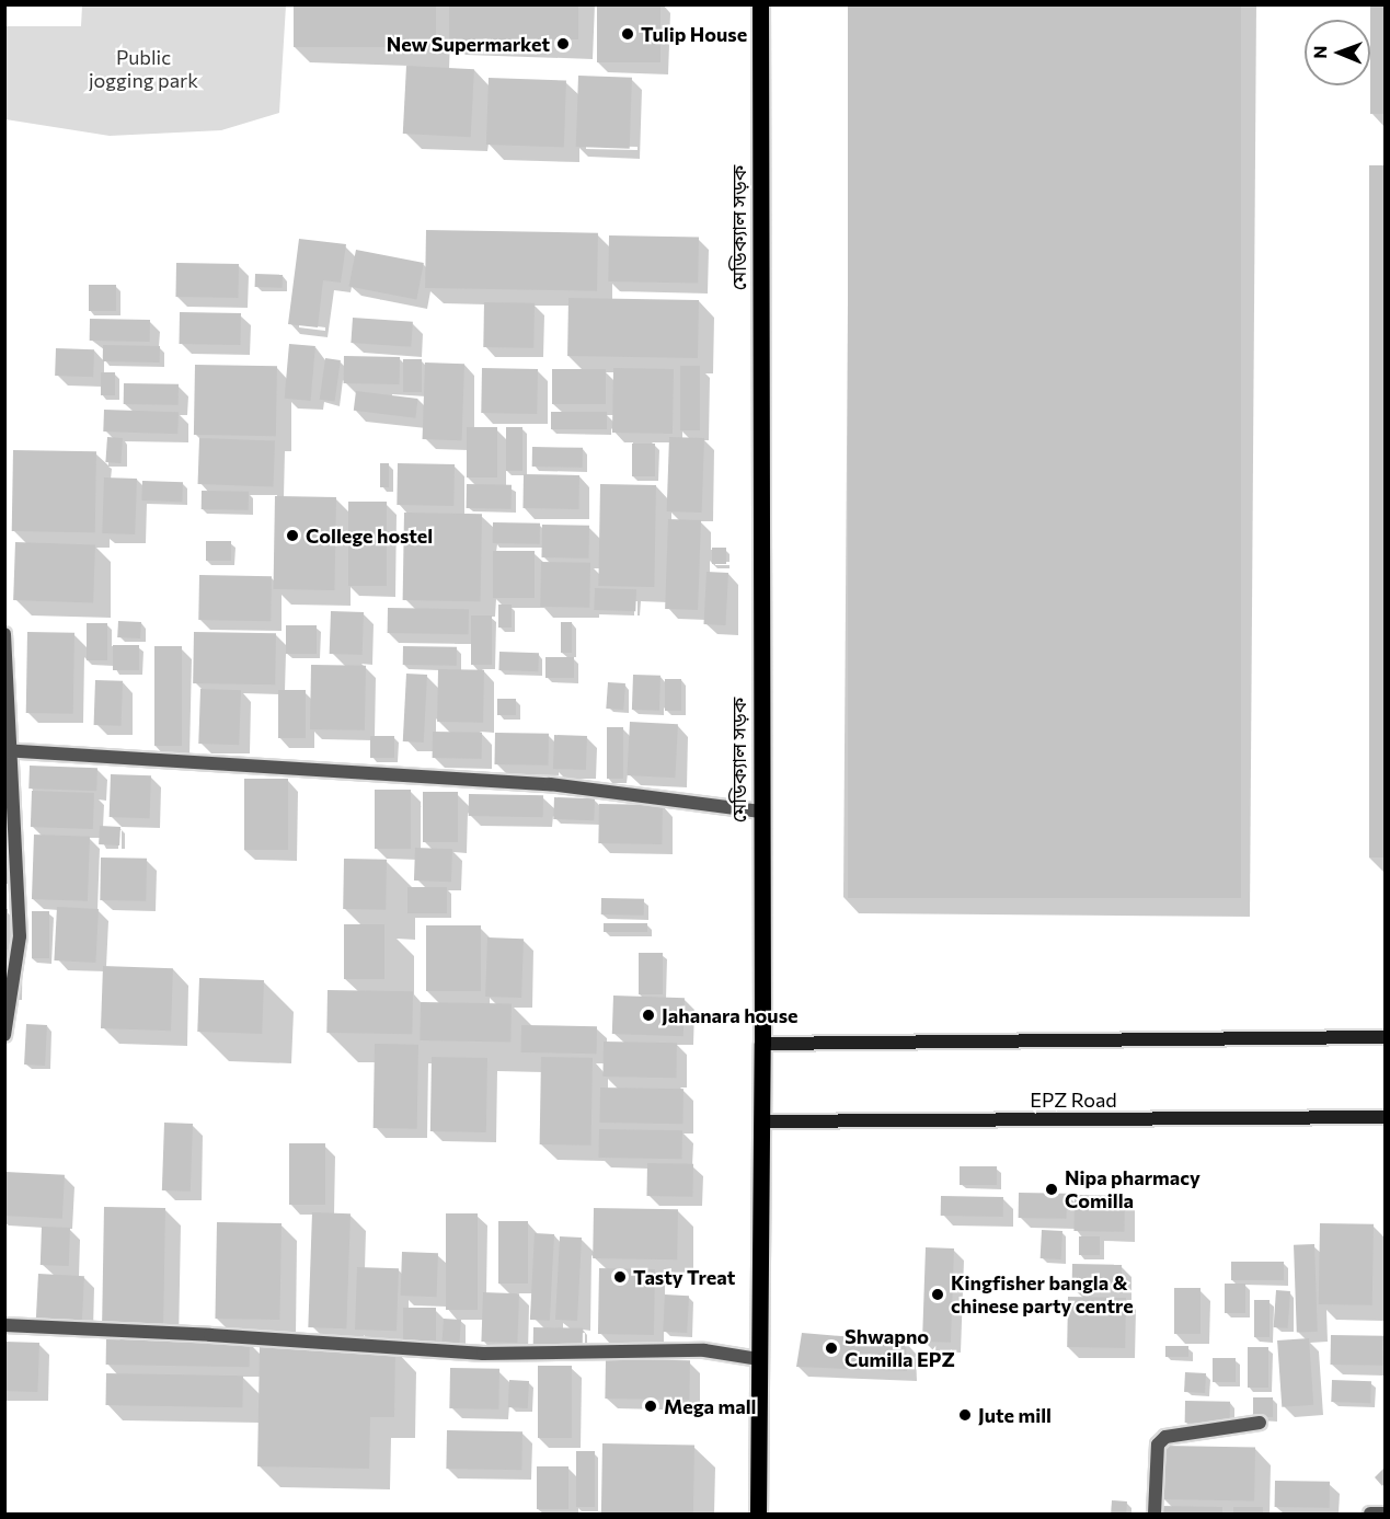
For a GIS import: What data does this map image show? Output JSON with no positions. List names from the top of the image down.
{
  "streets": {
    "main road": ["মেডিক্যাল সড়ক", "EPZ Road"]
  },
  "crossings": [
    ["মেডিক্যাল সড়ক", "EPZ Road"]
  ],
  "parks": ["Public jogging park"],
  "places": [
    "Tulip House",
    "New Supermarket",
    "College hostel",
    "Jahanara house",
    "Nipa pharmacy Comilla",
    "Tasty Treat",
    "Kingfisher bangla & chinese party centre",
    "Shwapno Cumilla EPZ",
    "Mega mall",
    "Jute mill"
  ],
  "north": "left"
}
